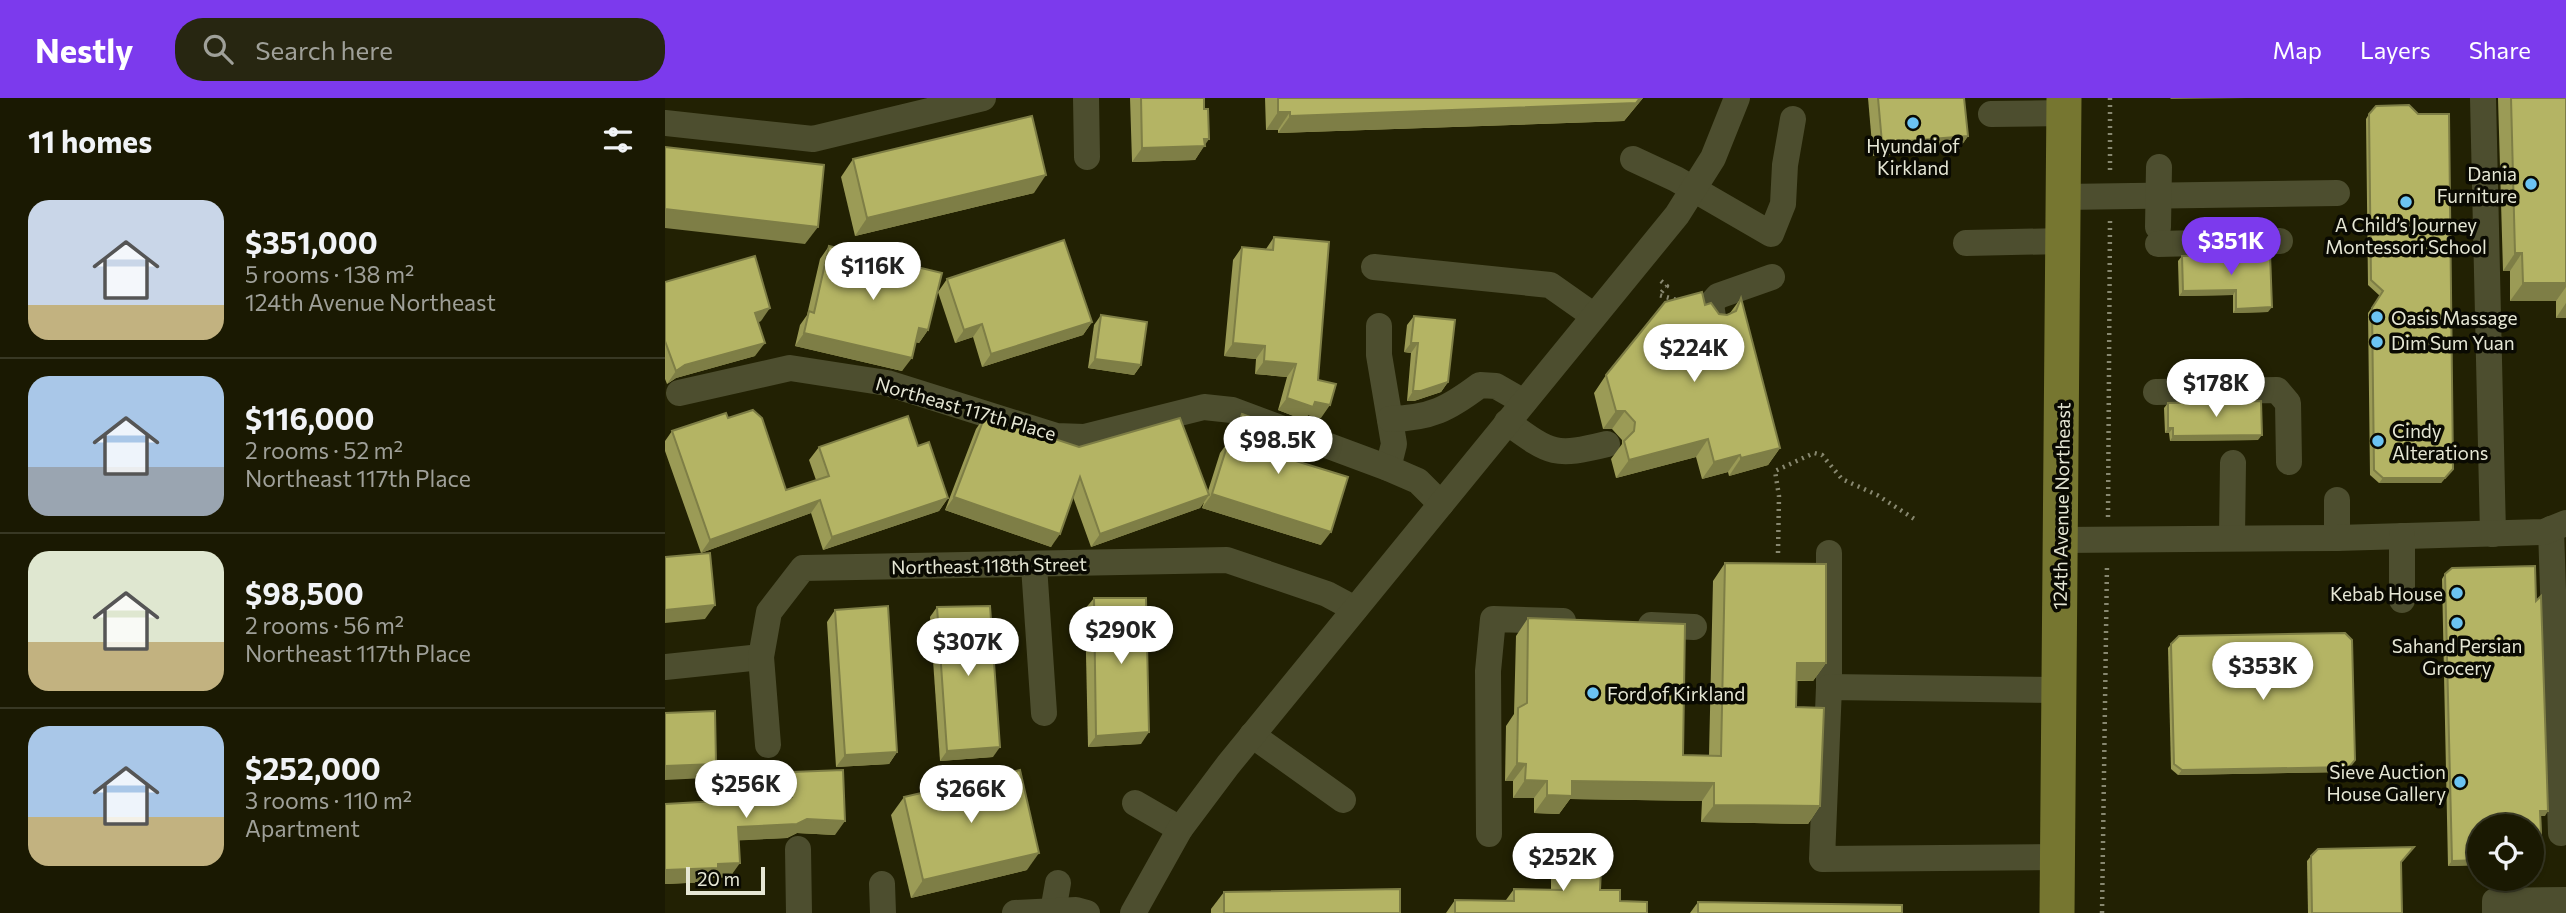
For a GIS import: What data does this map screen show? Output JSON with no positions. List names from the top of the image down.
{
  "streets": {
    "main road": ["124th Avenue Northeast"],
    "street": ["Northeast 117th Place", "Northeast 118th Street"]
  },
  "places": [
    "Hyundai of Kirkland",
    "Dania Furniture",
    "A Child’s Journey Montessori School",
    "Oasis Massage",
    "Dim Sum Yuan",
    "Cindy Alterations",
    "Kebab House",
    "Sahand Persian Grocery",
    "Ford of Kirkland",
    "Sieve Auction House Gallery"
  ],
  "scale_bar": "20 m",
  "page": {
    "header": "Nestly",
    "search": "Search here",
    "nav": ["Map", "Layers", "Share"],
    "heading": "11 homes",
    "list": [
      {
        "name": "$351,000",
        "note": "5 rooms · 138 m² · 124th Avenue Northeast"
      },
      {
        "name": "$116,000",
        "note": "2 rooms · 52 m² · Northeast 117th Place"
      },
      {
        "name": "$98,500",
        "note": "2 rooms · 56 m² · Northeast 117th Place"
      },
      {
        "name": "$252,000",
        "note": "3 rooms · 110 m² · Apartment"
      }
    ],
    "price": [
      "$351K",
      "$116K",
      "$224K",
      "$178K",
      "$98.5K",
      "$290K",
      "$307K",
      "$353K",
      "$256K",
      "$266K",
      "$252K"
    ],
    "scale": "20 m"
  }
}
